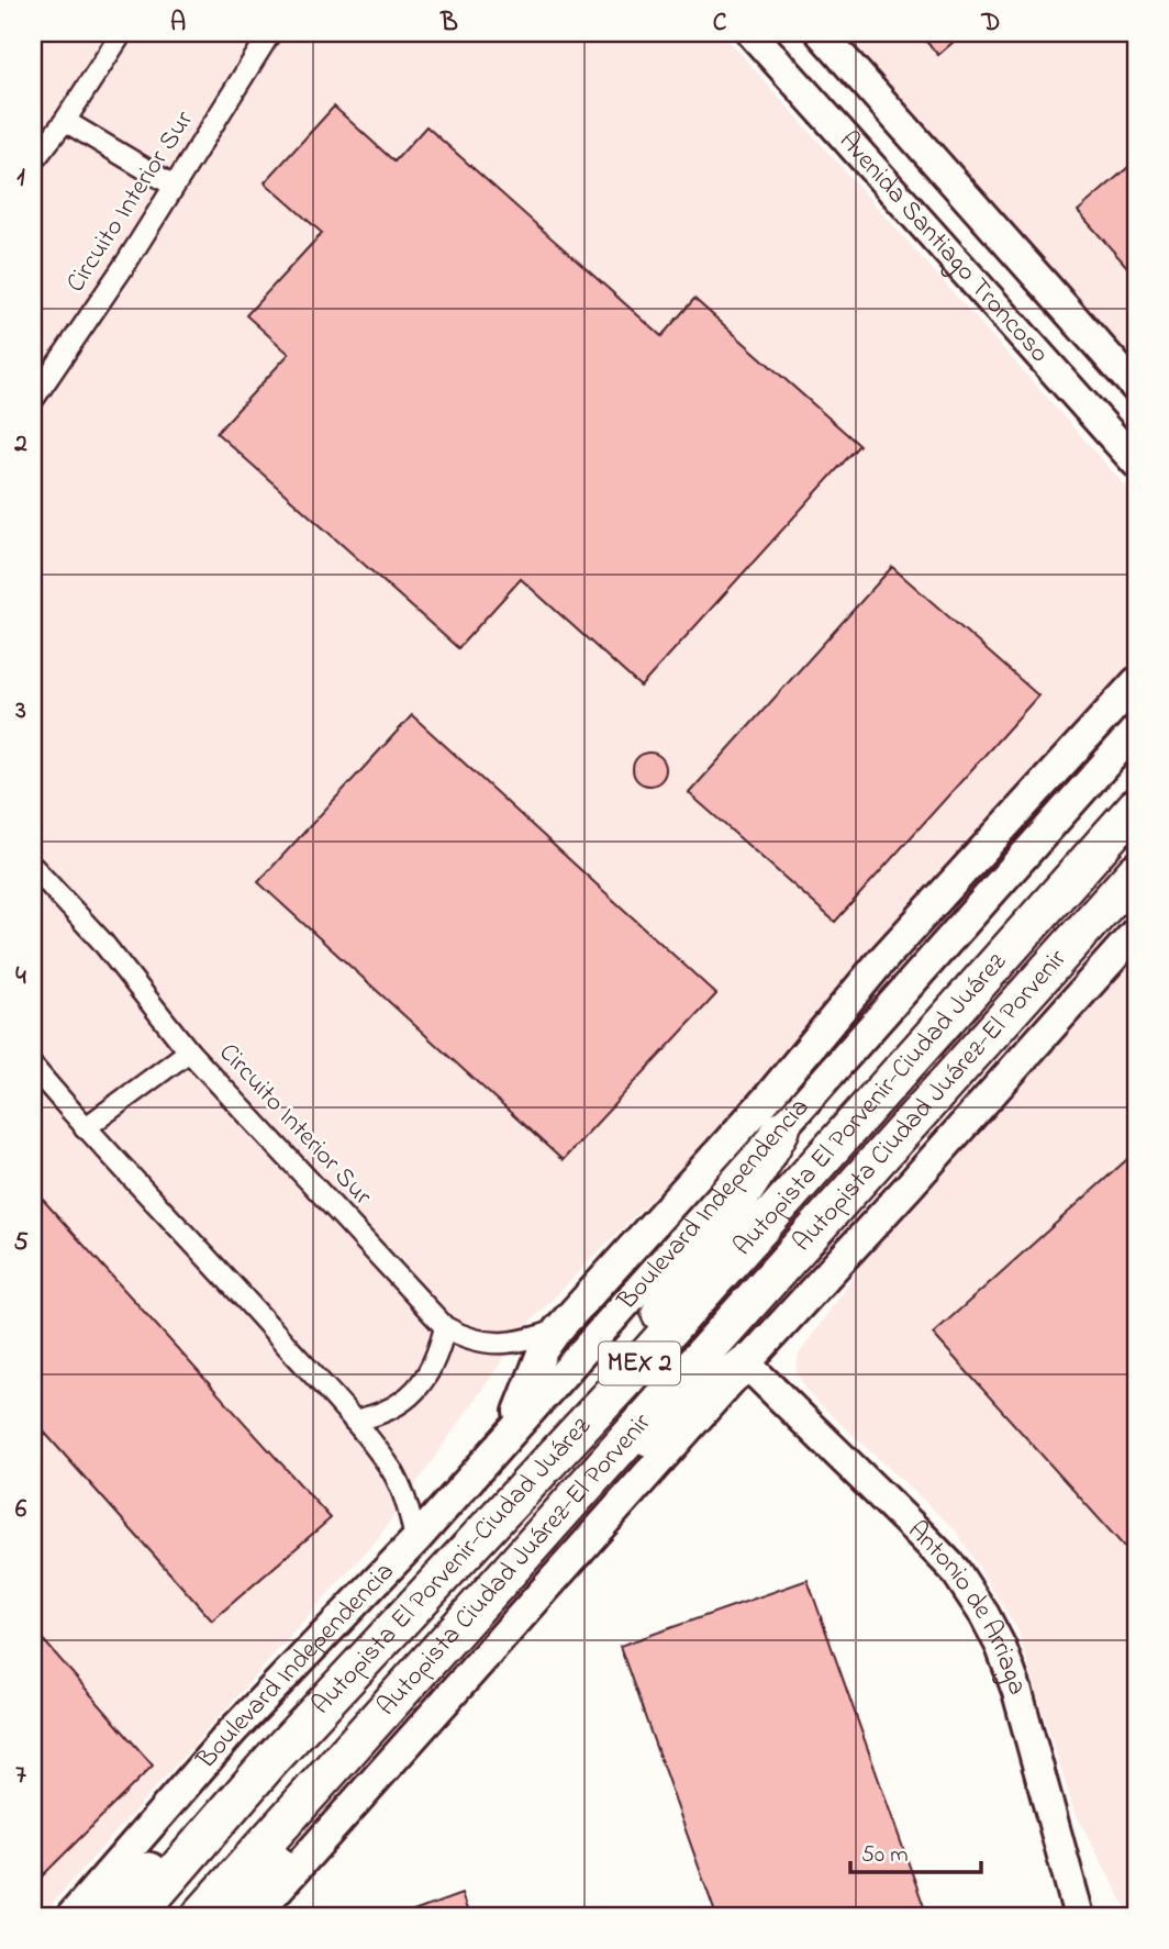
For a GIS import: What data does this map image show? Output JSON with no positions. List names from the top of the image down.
{
  "streets": {
    "highway": ["Autopista Ciudad Juárez-El Porvenir", "Autopista El Porvenir-Ciudad Juárez", "MEX 2"],
    "main road": ["Avenida Santiago Troncoso", "Boulevard Independencia", "Antonio de Arriaga"],
    "street": ["Circuito Interior Sur"]
  },
  "crossings": [
    ["MEX 2", "Antonio de Arriaga"]
  ],
  "scale_bar": "50 m",
  "grid": {
    "columns": [
      "A",
      "B",
      "C",
      "D"
    ],
    "rows": [
      "1",
      "2",
      "3",
      "4",
      "5",
      "6",
      "7"
    ]
  }
}
